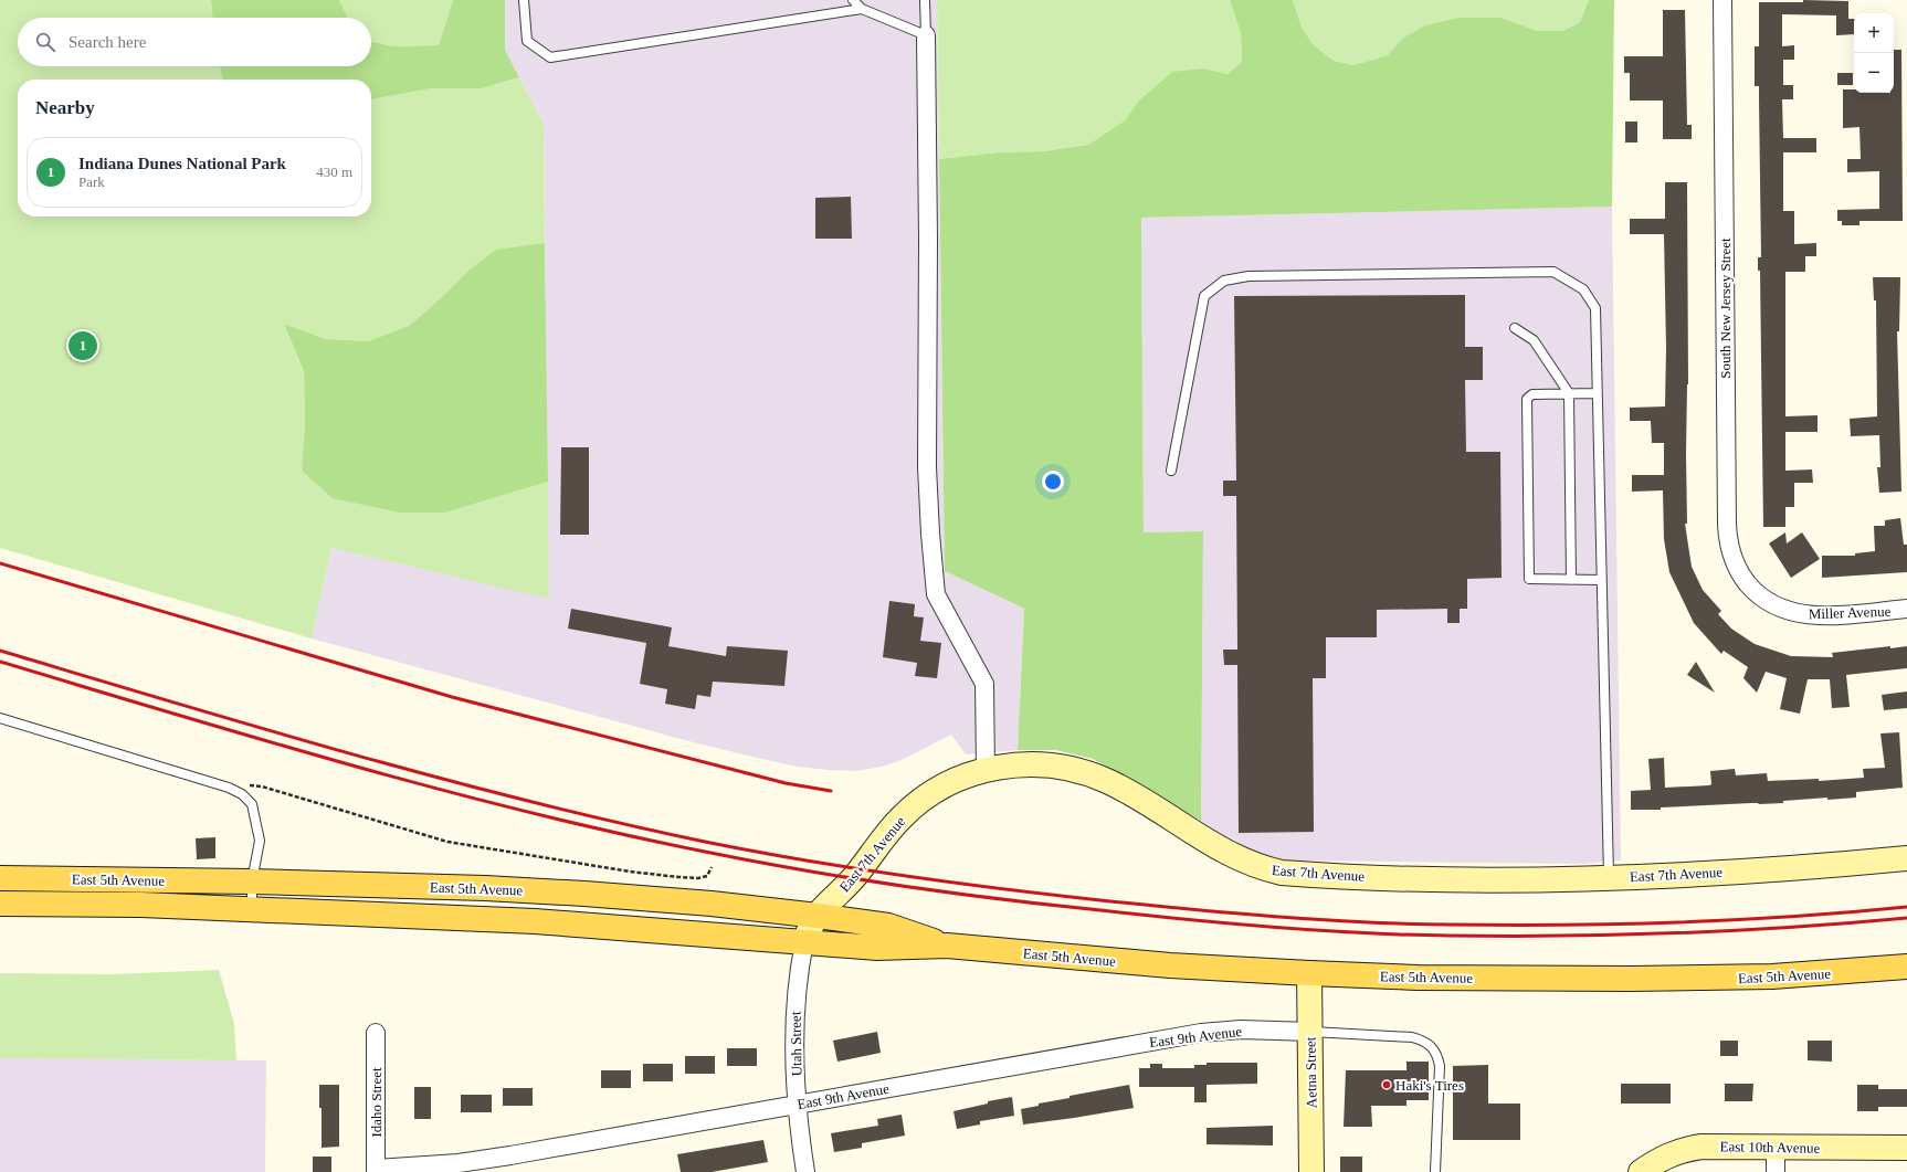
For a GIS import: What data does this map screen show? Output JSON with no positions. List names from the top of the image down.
{
  "streets": {
    "main road": ["East 5th Avenue"],
    "street": [
      "South New Jersey Street",
      "Miller Avenue",
      "East 7th Avenue",
      "East 9th Avenue",
      "Utah Street",
      "Aetna Street",
      "Idaho Street",
      "East 10th Avenue"
    ]
  },
  "crossings": [
    ["South New Jersey Street", "Miller Avenue"],
    ["East 7th Avenue", "East 5th Avenue"],
    ["East 7th Avenue", "Utah Street"],
    ["East 5th Avenue", "Utah Street"],
    ["East 5th Avenue", "Aetna Street"],
    ["East 9th Avenue", "Utah Street"],
    ["East 9th Avenue", "Aetna Street"],
    ["East 9th Avenue", "Idaho Street"]
  ],
  "places": ["Haki's Tires"],
  "page": {
    "map_buttons": ["+", "−"],
    "search": "Search here",
    "heading": "Nearby",
    "list": [
      {
        "mark": "1",
        "name": "Indiana Dunes National Park",
        "note": "Park",
        "value": "430 m"
      }
    ],
    "pins": "1"
  }
}
